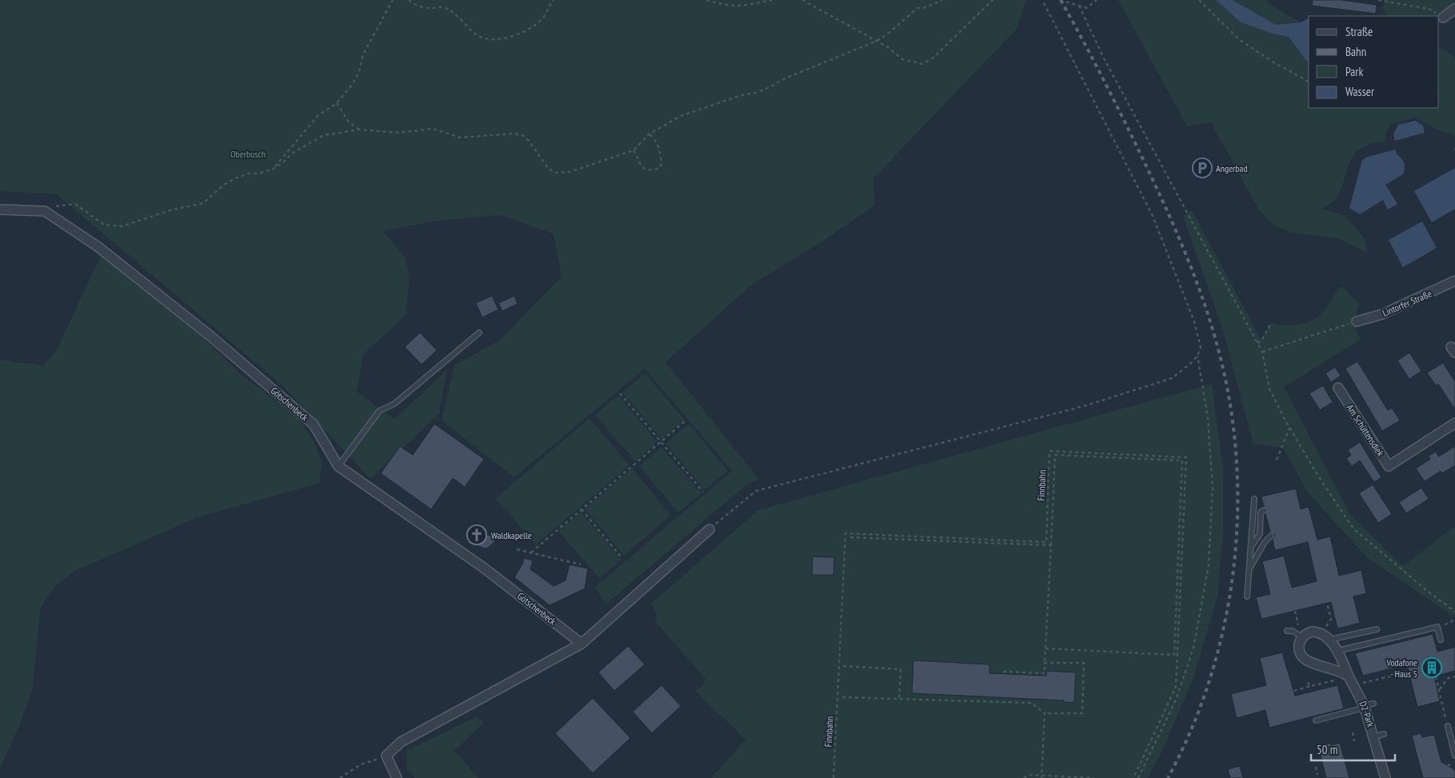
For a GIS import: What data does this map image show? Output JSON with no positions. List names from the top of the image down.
{
  "streets": {
    "street": [
      "Lintorfer Straße",
      "Götschenbeck",
      "Am Schüttensdiek",
      "D2-Park"
    ],
    "path": ["Finnbahn"]
  },
  "parks": ["Oberbusch"],
  "places": {
    "parking": ["Angerbad"],
    "church": ["Waldkapelle"],
    "building": ["Vodafone - Haus 5"]
  },
  "legend": [
    "Straße",
    "Bahn",
    "Park",
    "Wasser"
  ],
  "scale_bar": "50 m"
}
